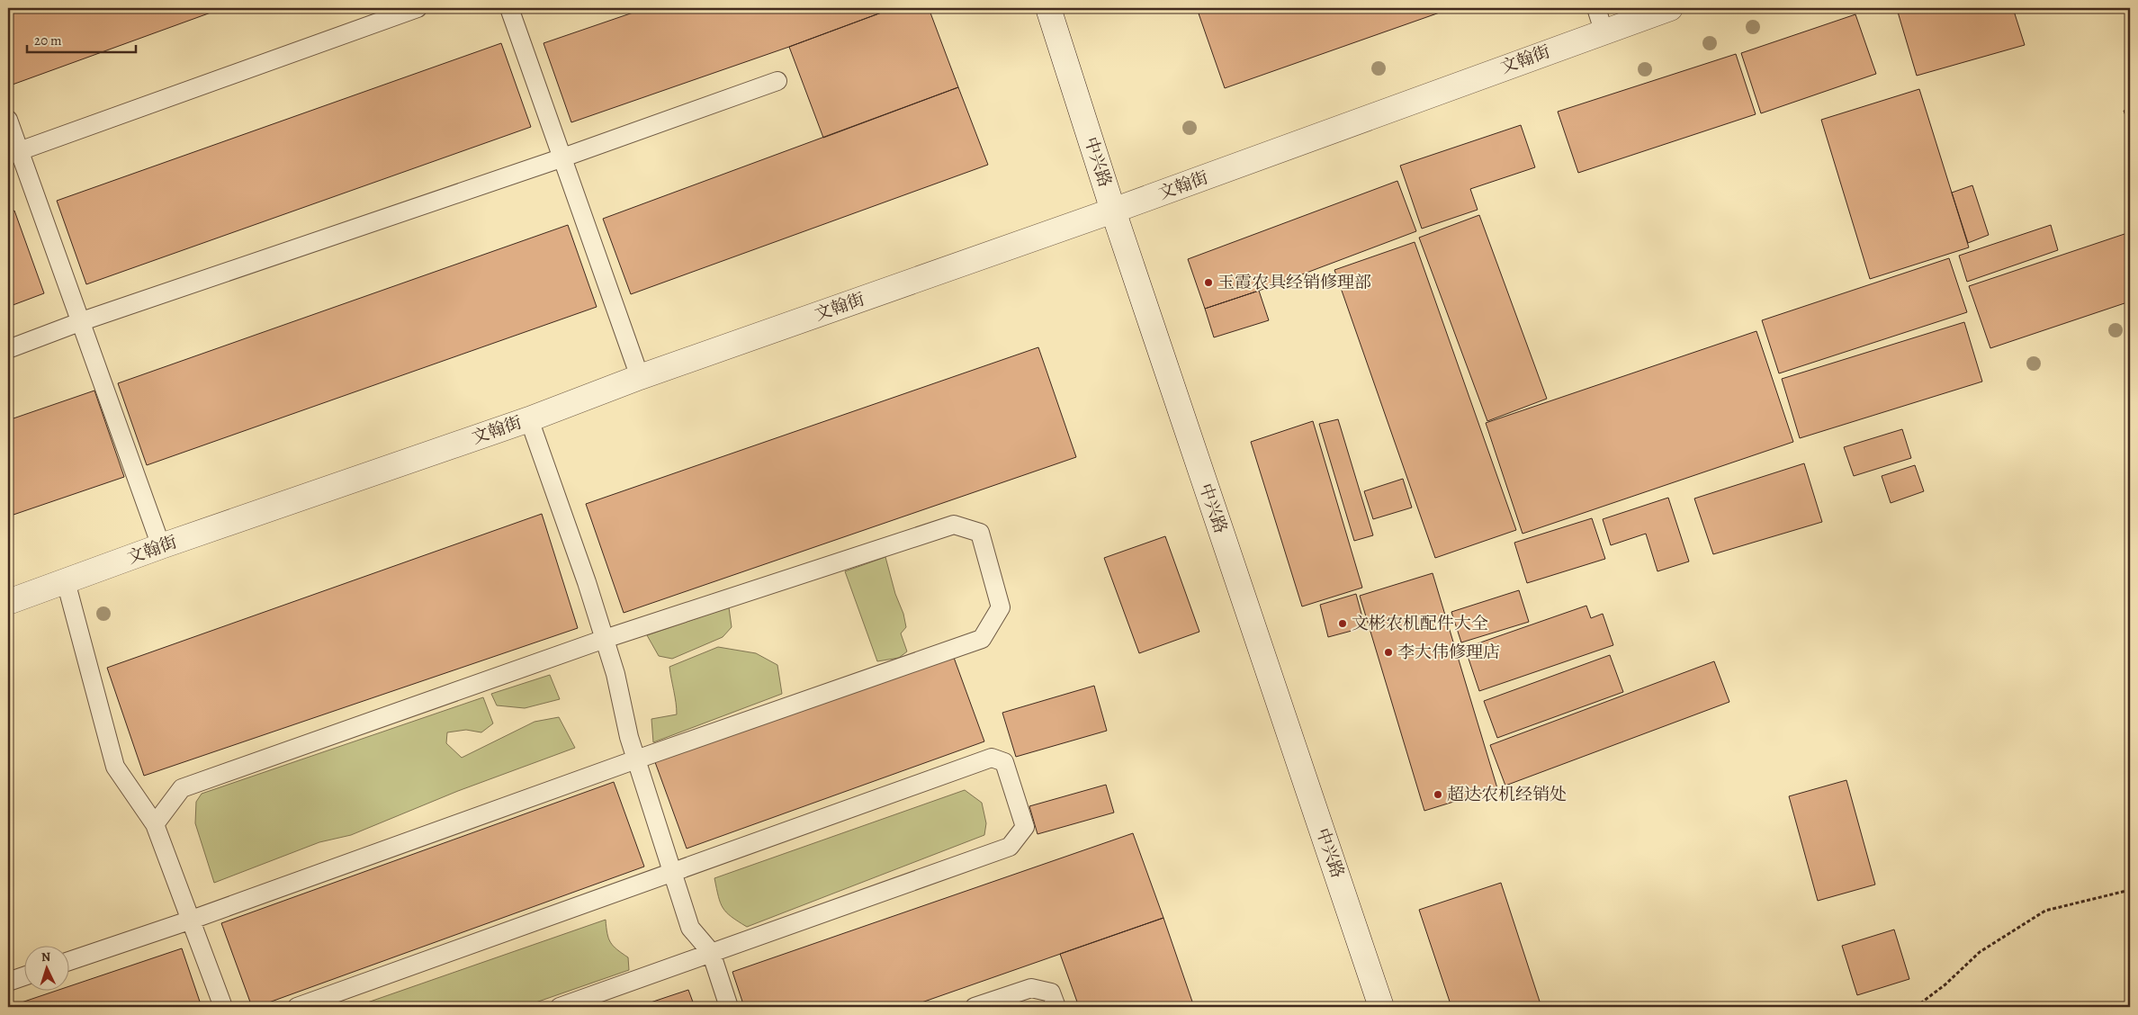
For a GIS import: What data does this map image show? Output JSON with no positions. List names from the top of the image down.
{
  "streets": {
    "street": ["文翰街", "中兴路"]
  },
  "crossings": [
    ["文翰街", "中兴路"]
  ],
  "places": [
    "玉霞农具经销修理部",
    "文彬农机配件大全",
    "李大伟修理店",
    "超达农机经销处"
  ],
  "scale_bar": "20 m",
  "north": "top"
}
